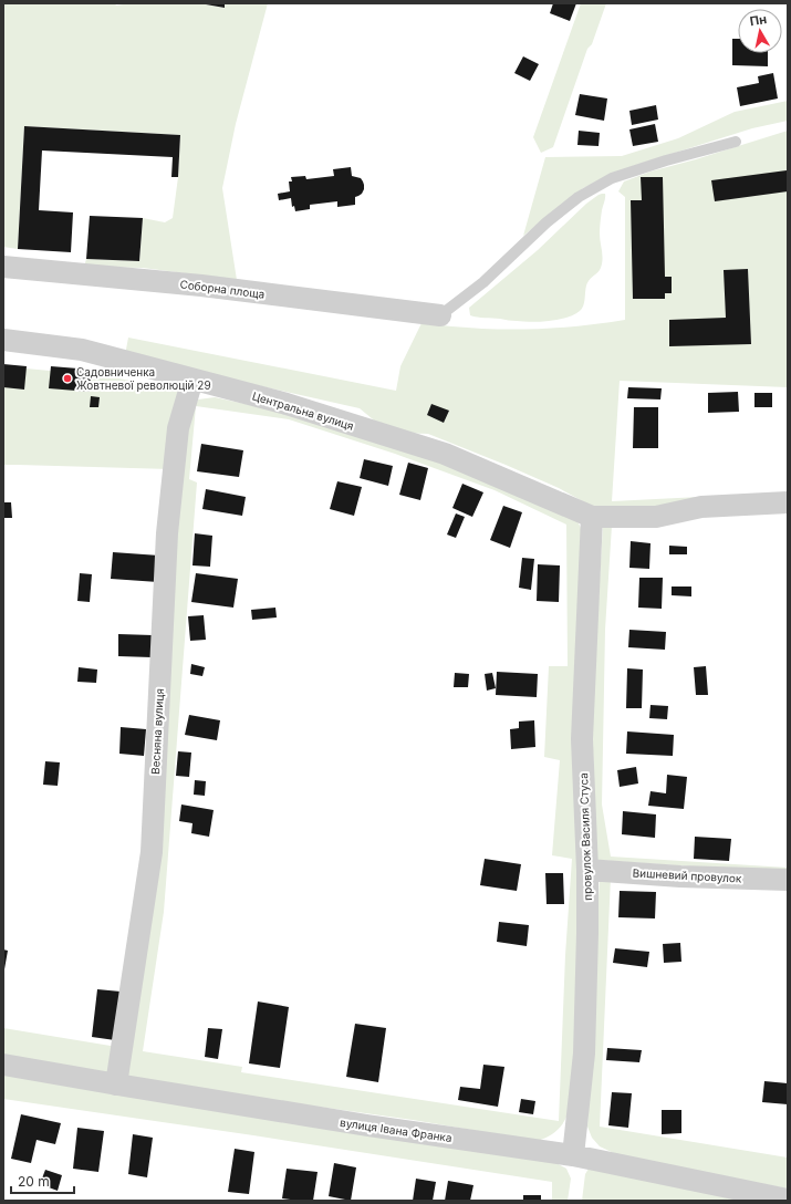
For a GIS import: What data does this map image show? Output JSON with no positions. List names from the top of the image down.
{
  "streets": {
    "street": [
      "Соборна площа",
      "Центральна вулиця",
      "Весняна вулиця",
      "провулок Василя Стуса",
      "Вишневий провулок",
      "вулиця Івана Франка"
    ]
  },
  "crossings": [
    ["Центральна вулиця", "Весняна вулиця"],
    ["Центральна вулиця", "провулок Василя Стуса"],
    ["Весняна вулиця", "вулиця Івана Франка"],
    ["провулок Василя Стуса", "Вишневий провулок"],
    ["провулок Василя Стуса", "вулиця Івана Франка"]
  ],
  "places": ["Садовниченка Жовтневої революцій 29"],
  "scale_bar": "20 m",
  "north": "top"
}
